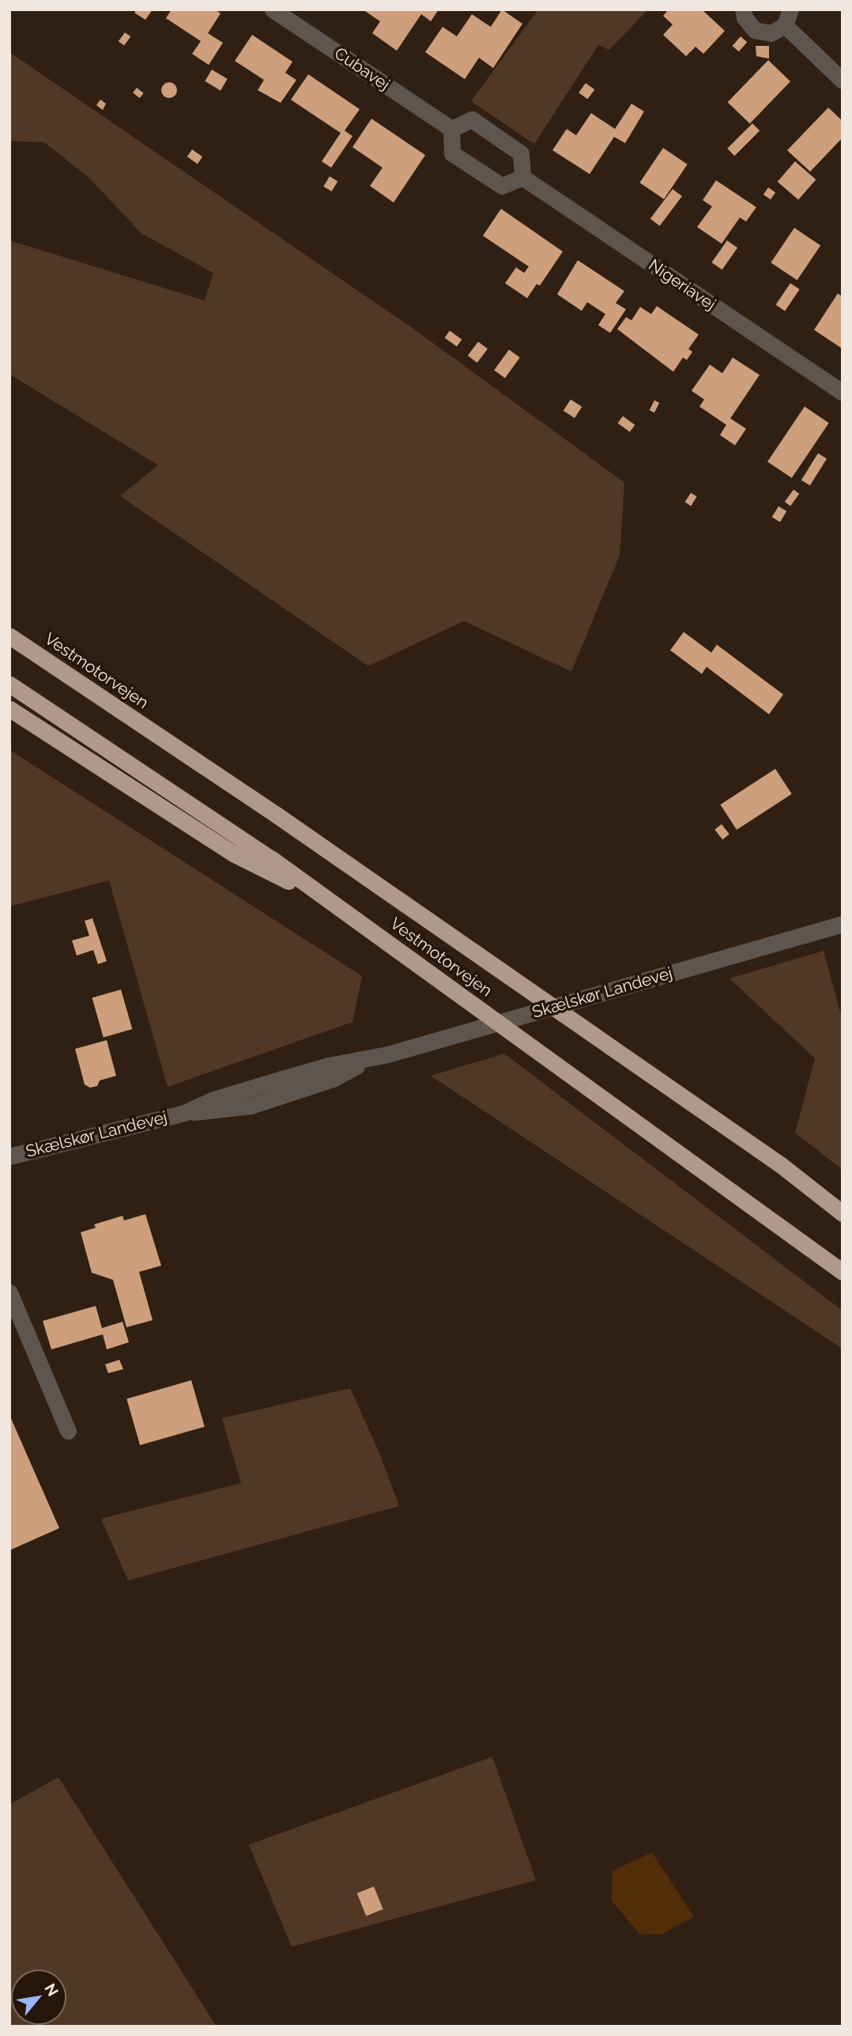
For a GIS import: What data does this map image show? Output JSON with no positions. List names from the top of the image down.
{
  "streets": {
    "highway": ["Vestmotorvejen"],
    "street": ["Cubavej", "Nigeriavej", "Skælskør Landevej"]
  },
  "north": "top right"
}
